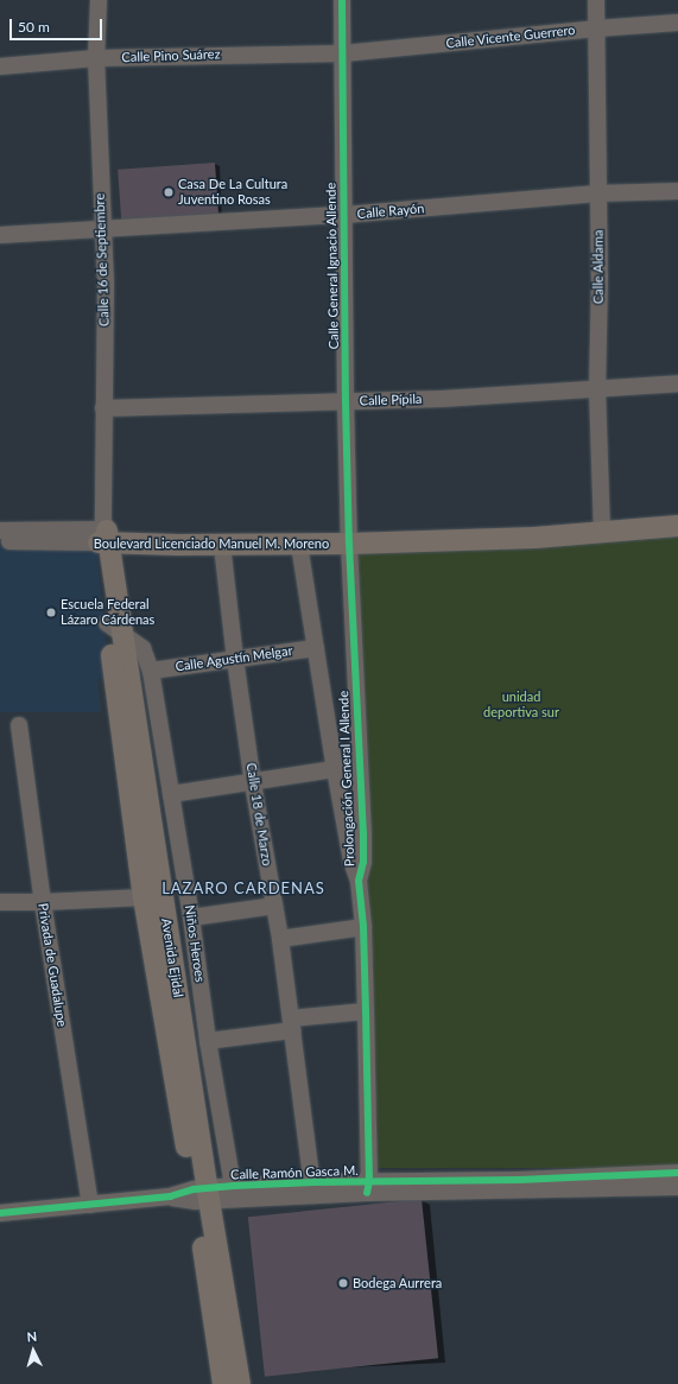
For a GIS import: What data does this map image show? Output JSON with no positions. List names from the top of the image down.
{
  "streets": {
    "main road": ["Boulevard Licenciado Manuel M. Moreno", "Avenida Ejidal"],
    "street": [
      "Calle Vicente Guerrero",
      "Calle Pino Suárez",
      "Calle Rayón",
      "Calle 16 de Septiembre",
      "Calle General Ignacio Allende",
      "Calle Aldama",
      "Calle Pípila",
      "Calle Agustín Melgar",
      "Prolongación General I Allende",
      "Calle 18 de Marzo",
      "Niños Heroes",
      "Privada de Guadalupe",
      "Calle Ramón Gasca M."
    ]
  },
  "crossings": [
    ["Calle Vicente Guerrero", "Calle Pino Suárez"],
    ["Calle Vicente Guerrero", "Calle General Ignacio Allende"],
    ["Calle Vicente Guerrero", "Calle Aldama"],
    ["Calle Pino Suárez", "Calle 16 de Septiembre"],
    ["Calle Pino Suárez", "Calle General Ignacio Allende"],
    ["Calle Rayón", "Calle 16 de Septiembre"],
    ["Calle Rayón", "Calle General Ignacio Allende"],
    ["Calle Rayón", "Calle Aldama"],
    ["Calle 16 de Septiembre", "Calle Pípila"],
    ["Calle 16 de Septiembre", "Boulevard Licenciado Manuel M. Moreno"],
    ["Calle 16 de Septiembre", "Avenida Ejidal"],
    ["Calle General Ignacio Allende", "Calle Pípila"],
    ["Calle General Ignacio Allende", "Boulevard Licenciado Manuel M. Moreno"],
    ["Calle General Ignacio Allende", "Prolongación General I Allende"],
    ["Calle Aldama", "Calle Pípila"],
    ["Calle Aldama", "Boulevard Licenciado Manuel M. Moreno"],
    ["Boulevard Licenciado Manuel M. Moreno", "Prolongación General I Allende"],
    ["Boulevard Licenciado Manuel M. Moreno", "Calle 18 de Marzo"],
    ["Boulevard Licenciado Manuel M. Moreno", "Avenida Ejidal"],
    ["Calle Agustín Melgar", "Calle 18 de Marzo"],
    ["Calle Agustín Melgar", "Niños Heroes"],
    ["Prolongación General I Allende", "Calle Ramón Gasca M."],
    ["Calle 18 de Marzo", "Calle Ramón Gasca M."],
    ["Niños Heroes", "Avenida Ejidal"],
    ["Niños Heroes", "Calle Ramón Gasca M."],
    ["Avenida Ejidal", "Calle Ramón Gasca M."],
    ["Privada de Guadalupe", "Calle Ramón Gasca M."]
  ],
  "districts": ["LAZARO CARDENAS"],
  "parks": ["unidad deportiva sur"],
  "places": ["Casa De La Cultura Juventino Rosas", "Escuela Federal Lázaro Cárdenas", "Bodega Aurrera"],
  "scale_bar": "50 m",
  "north": "top"
}
